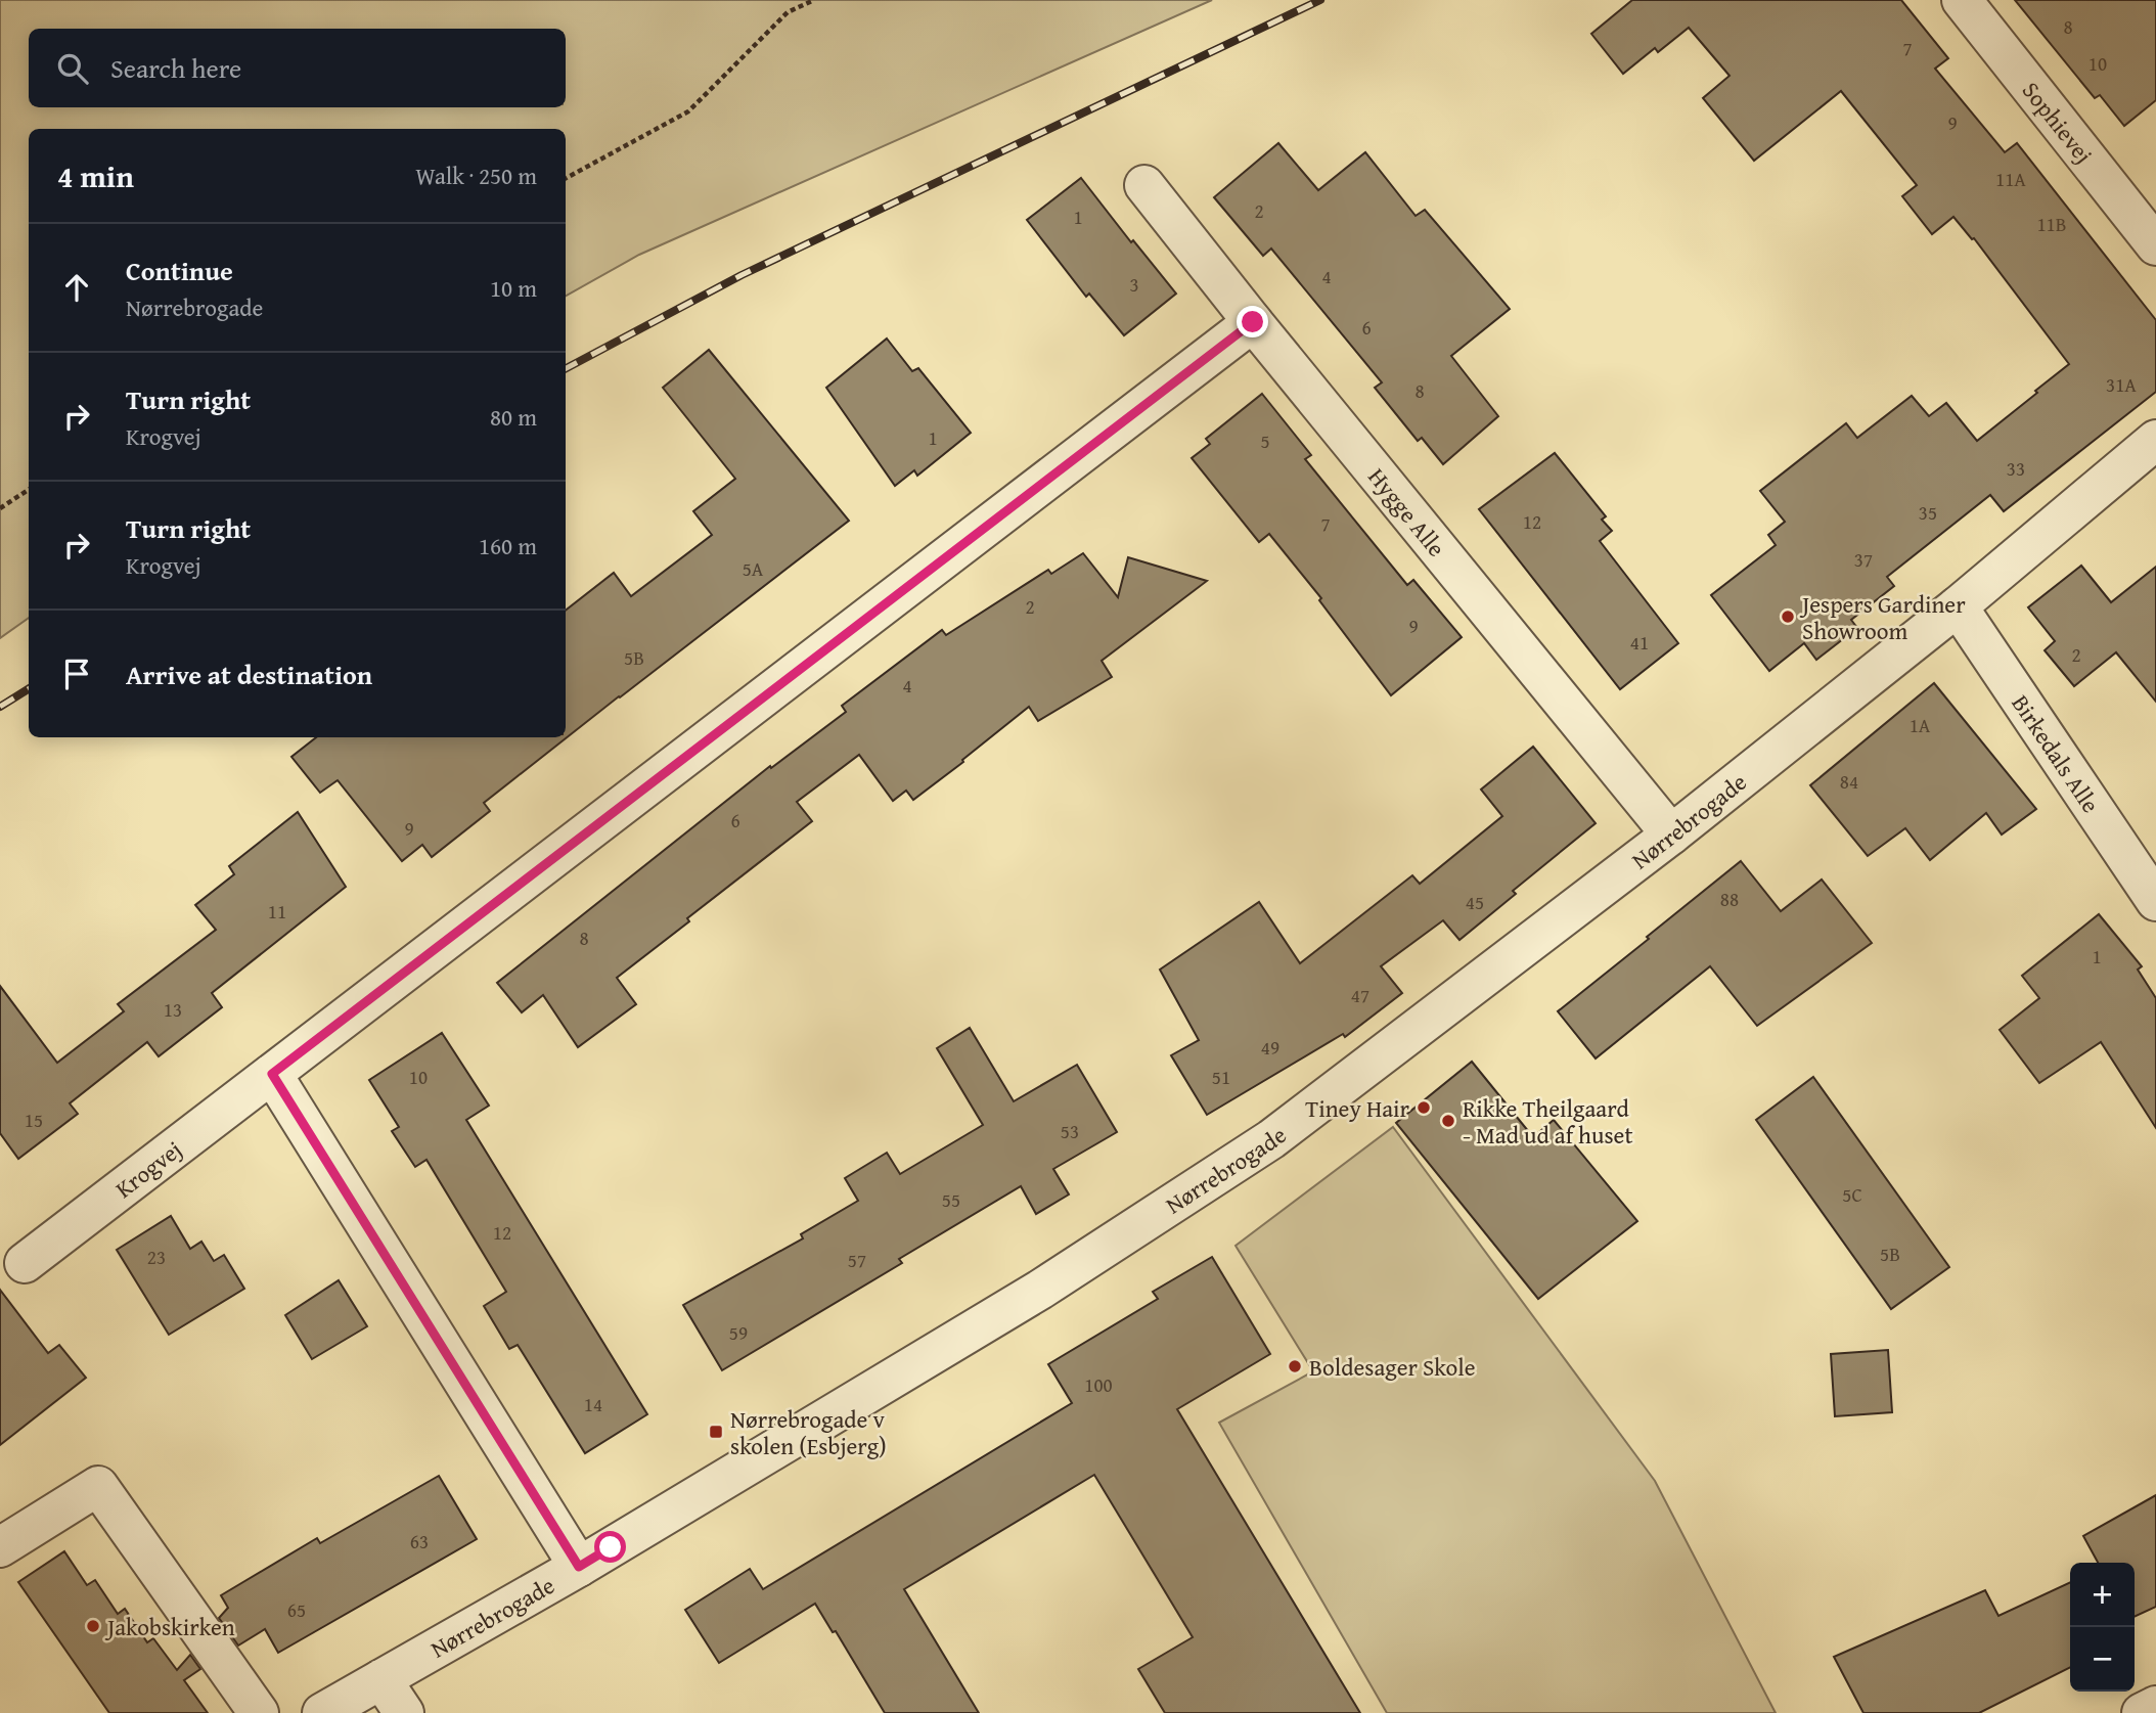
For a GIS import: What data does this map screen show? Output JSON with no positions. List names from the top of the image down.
{
  "streets": {
    "street": [
      "Sophievej",
      "Hygge Alle",
      "Birkedals Alle",
      "Nørrebrogade",
      "Krogvej"
    ]
  },
  "crossings": [
    ["Hygge Alle", "Nørrebrogade"],
    ["Hygge Alle", "Krogvej"],
    ["Birkedals Alle", "Nørrebrogade"]
  ],
  "places": {
    "other": [
      "Jespers Gardiner Showroom",
      "Tiney Hair",
      "Rikke Theilgaard - Mad ud af huset",
      "Boldesager Skole",
      "Jakobskirken"
    ],
    "transit": ["Nørrebrogade v skolen (Esbjerg)"]
  },
  "house_numbers": [
    "8",
    "7",
    "10",
    "9",
    "11A",
    "2",
    "1",
    "11B",
    "4",
    "3",
    "6",
    "31A",
    "8",
    "1",
    "5",
    "33",
    "35",
    "12",
    "7",
    "37",
    "5A",
    "2",
    "9",
    "41",
    "2",
    "5B",
    "4",
    "1A",
    "84",
    "6",
    "9",
    "88",
    "45",
    "11",
    "8",
    "1",
    "47",
    "13",
    "49",
    "10",
    "51",
    "15",
    "53",
    "5C",
    "55",
    "12",
    "5B",
    "23",
    "57",
    "59",
    "100",
    "14",
    "63",
    "65"
  ],
  "page": {
    "search": "Search here",
    "heading": ["4 min", "Walk · 250 m"],
    "list": [
      ["Continue", "Nørrebrogade", "10 m"],
      ["Turn right", "Krogvej", "80 m"],
      ["Turn right", "Krogvej", "160 m"],
      "Arrive at destination"
    ],
    "map_buttons": ["+", "−"]
  }
}
